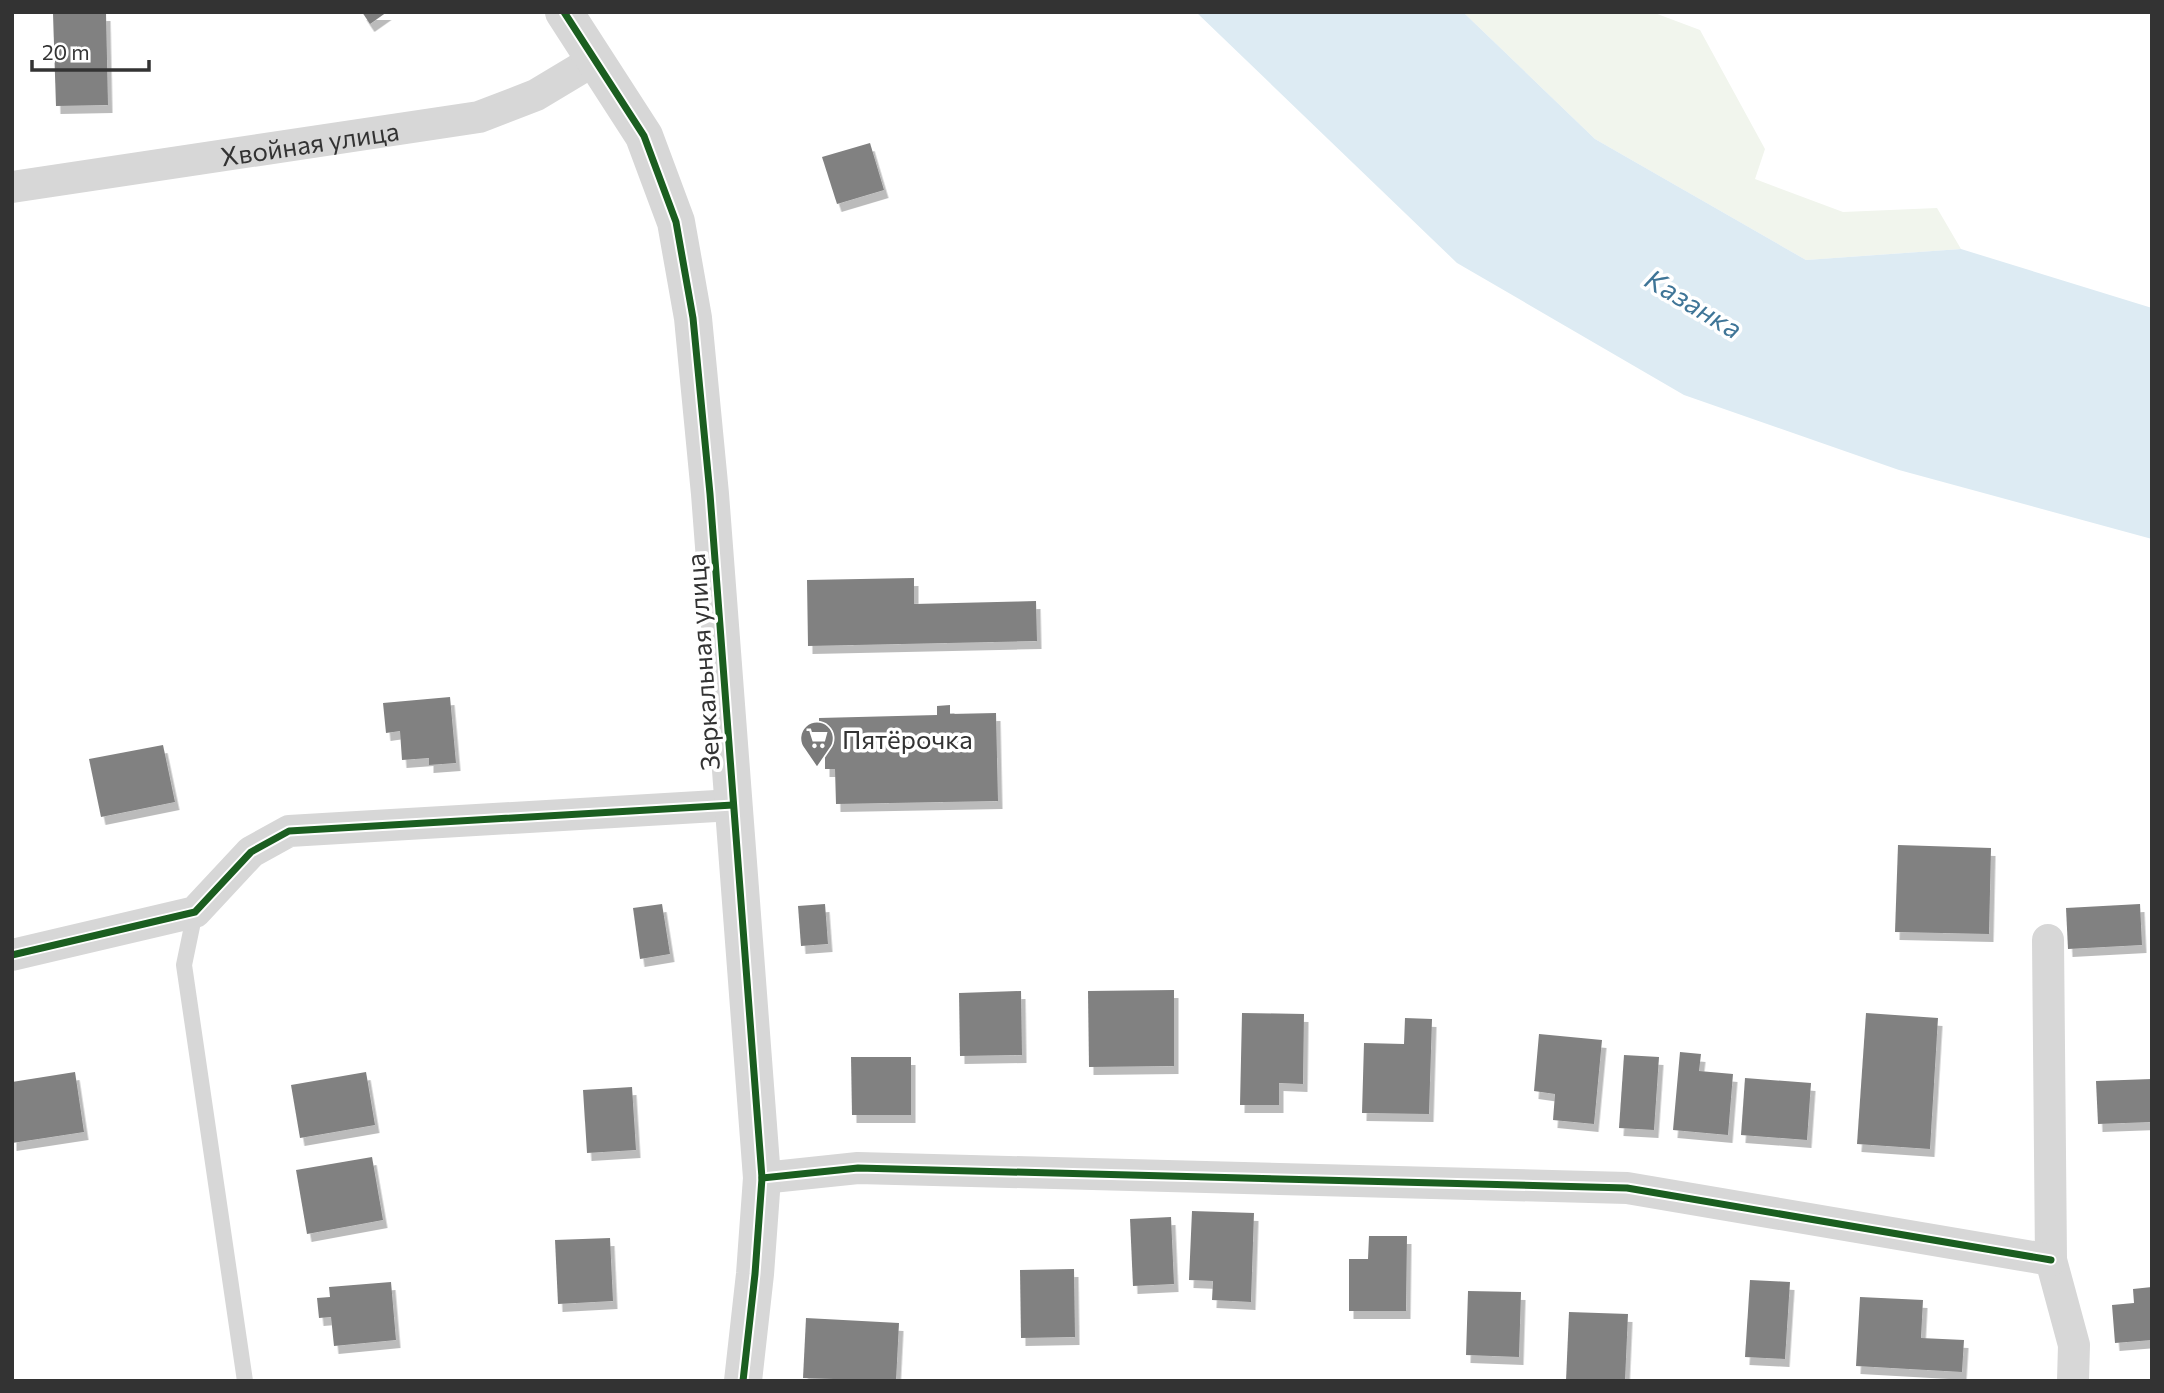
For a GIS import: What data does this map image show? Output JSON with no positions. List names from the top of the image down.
{
  "streets": {
    "street": ["Хвойная улица", "Зеркальная улица"]
  },
  "crossings": [
    ["Хвойная улица", "Зеркальная улица"]
  ],
  "water": ["Казанка"],
  "places": {
    "supermarket": ["Пятёрочка"]
  },
  "scale_bar": "20 m"
}
